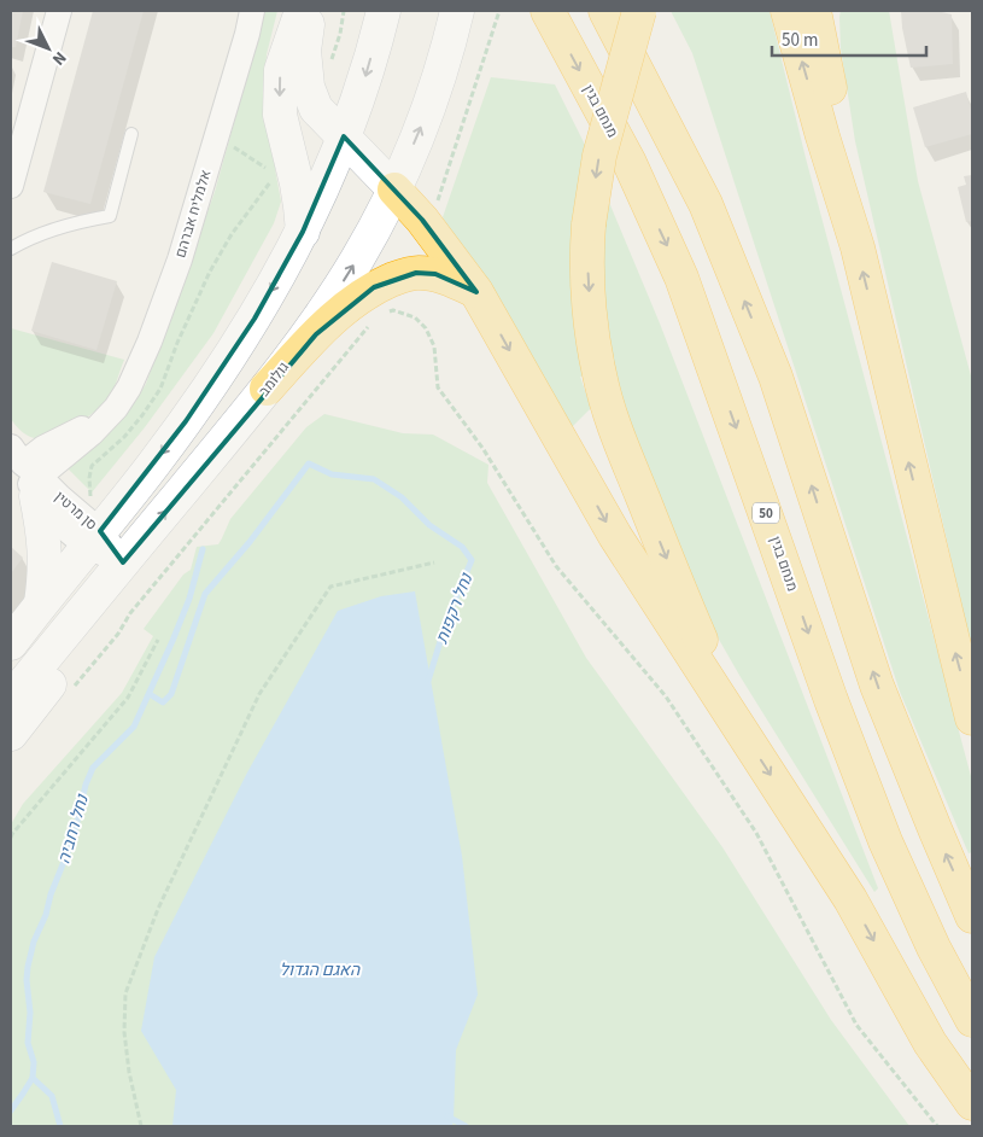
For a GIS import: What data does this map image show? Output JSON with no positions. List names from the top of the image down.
{
  "streets": {
    "highway": ["מנחם בגין", "50"],
    "main road": ["גולומב"],
    "street": ["אלמליח אברהם", "סן מרטין"]
  },
  "crossings": [
    ["אלמליח אברהם", "סן מרטין"],
    ["גולומב", "סן מרטין"]
  ],
  "water": ["נחל רקפות", "נחל רחביה", "האגם הגדול"],
  "scale_bar": "50 m",
  "north": "bottom right"
}
